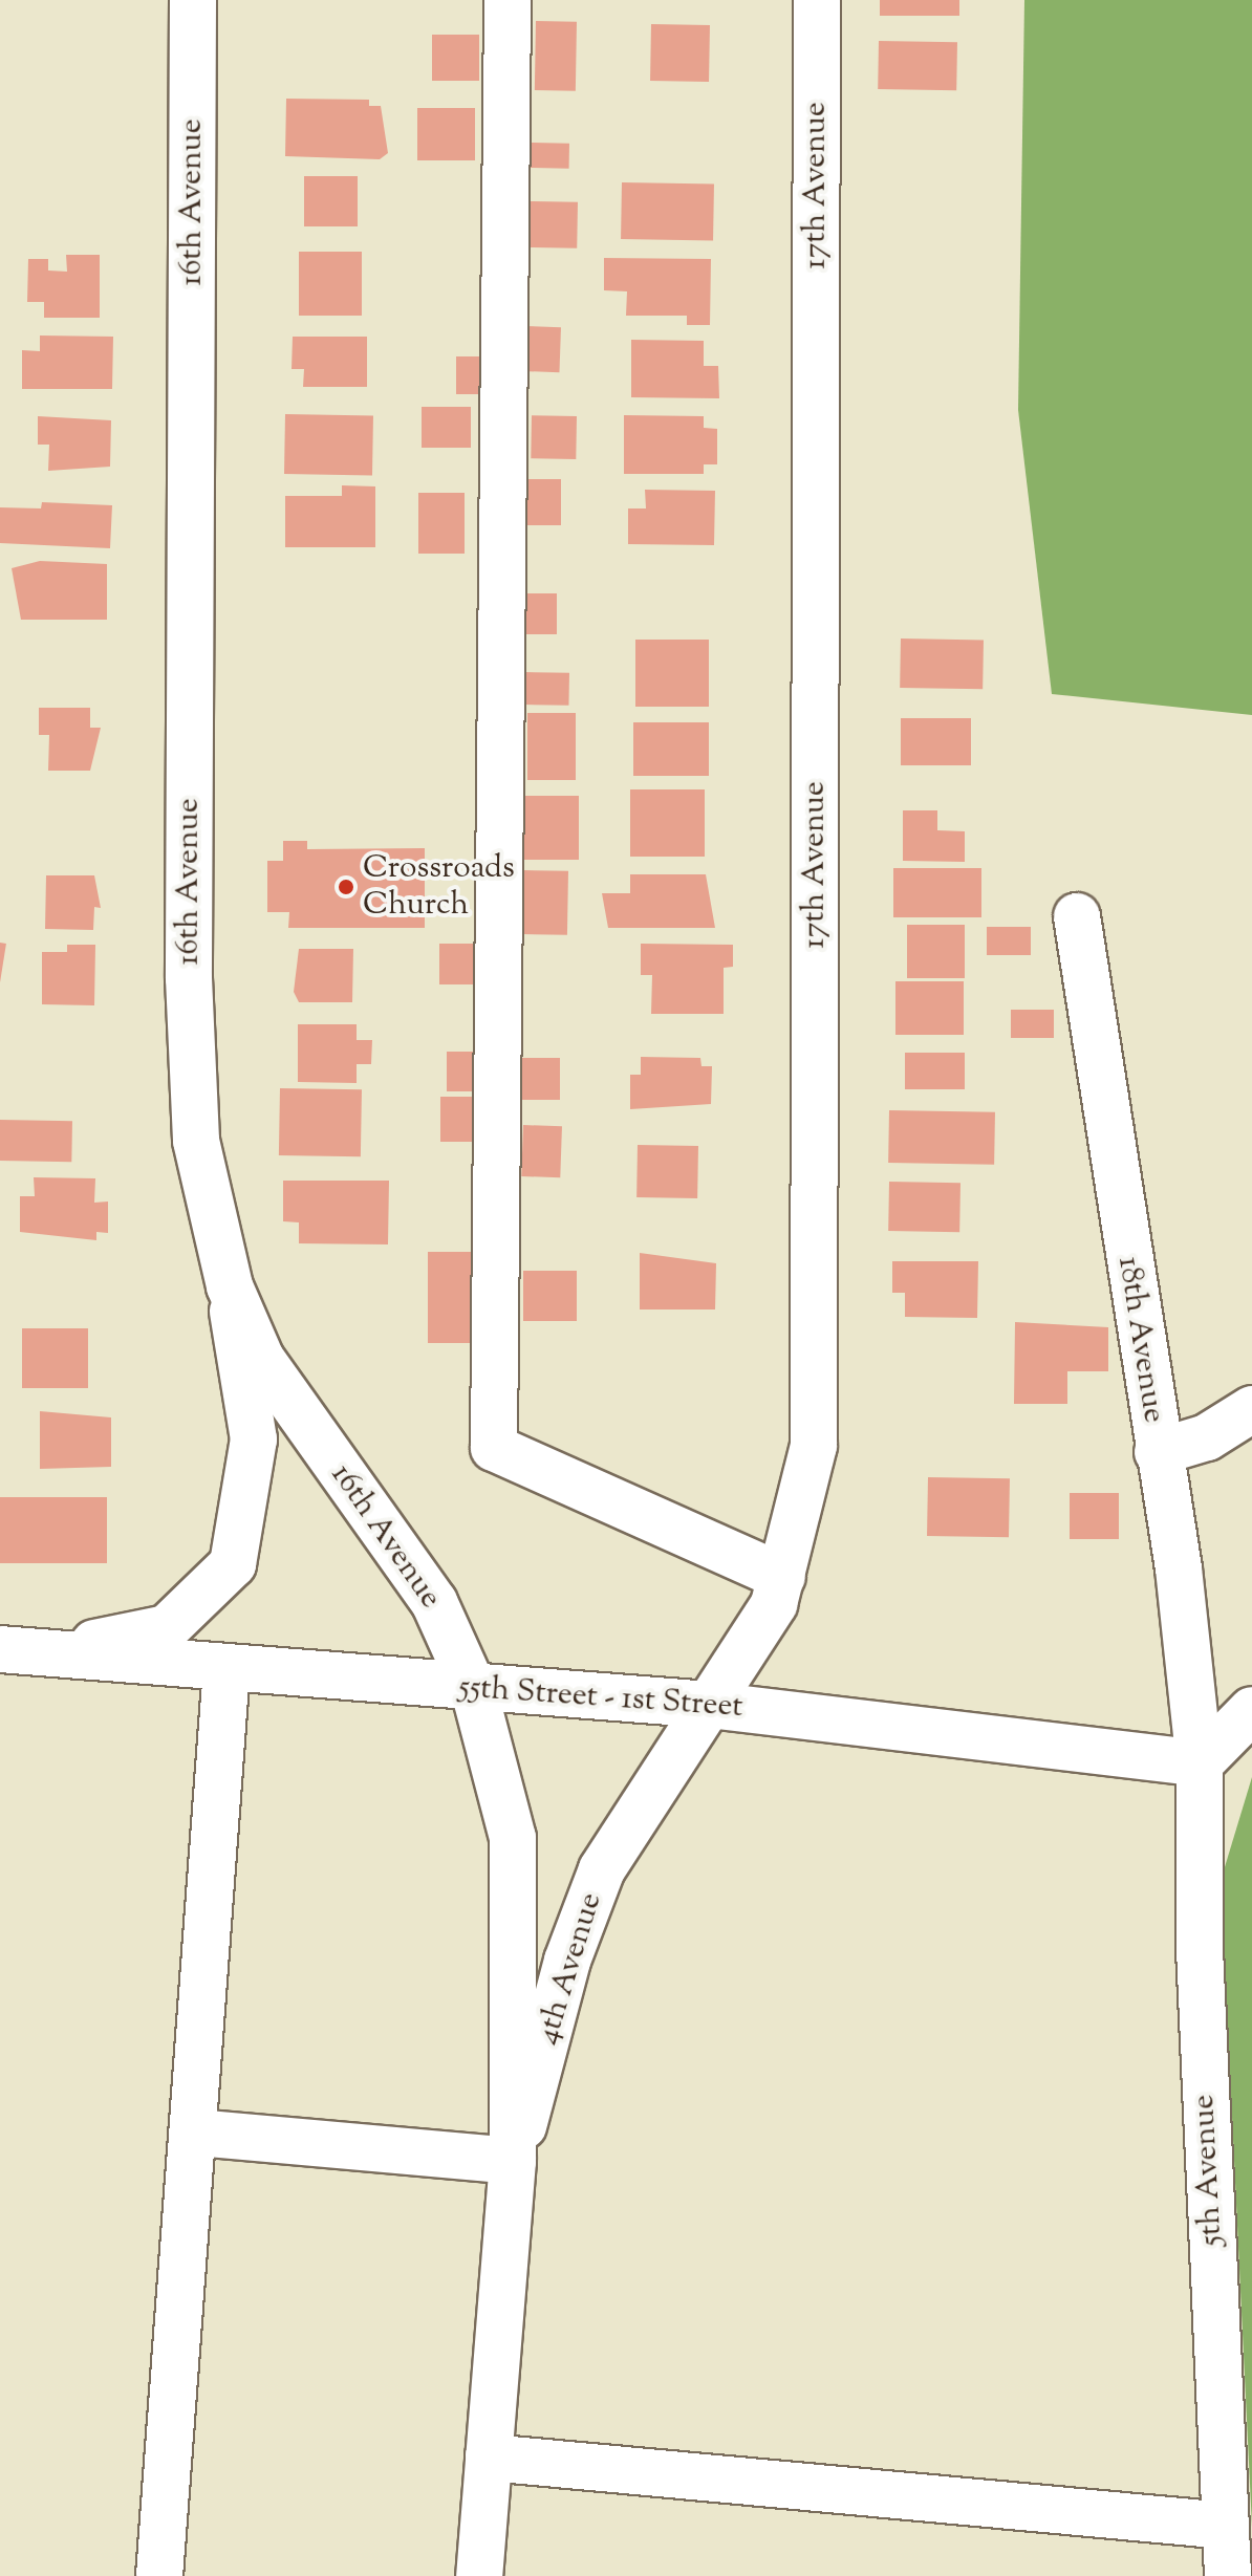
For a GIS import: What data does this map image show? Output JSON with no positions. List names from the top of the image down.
{
  "streets": {
    "main road": [
      "17th Avenue",
      "16th Avenue",
      "18th Avenue",
      "55th Street - 1st Street",
      "4th Avenue",
      "5th Avenue"
    ]
  },
  "crossings": [
    ["17th Avenue", "55th Street - 1st Street"],
    ["17th Avenue", "4th Avenue"],
    ["16th Avenue", "55th Street - 1st Street"],
    ["16th Avenue", "4th Avenue"],
    ["18th Avenue", "55th Street - 1st Street"],
    ["18th Avenue", "5th Avenue"],
    ["55th Street - 1st Street", "4th Avenue"],
    ["55th Street - 1st Street", "5th Avenue"]
  ],
  "places": ["Crossroads Church"]
}
